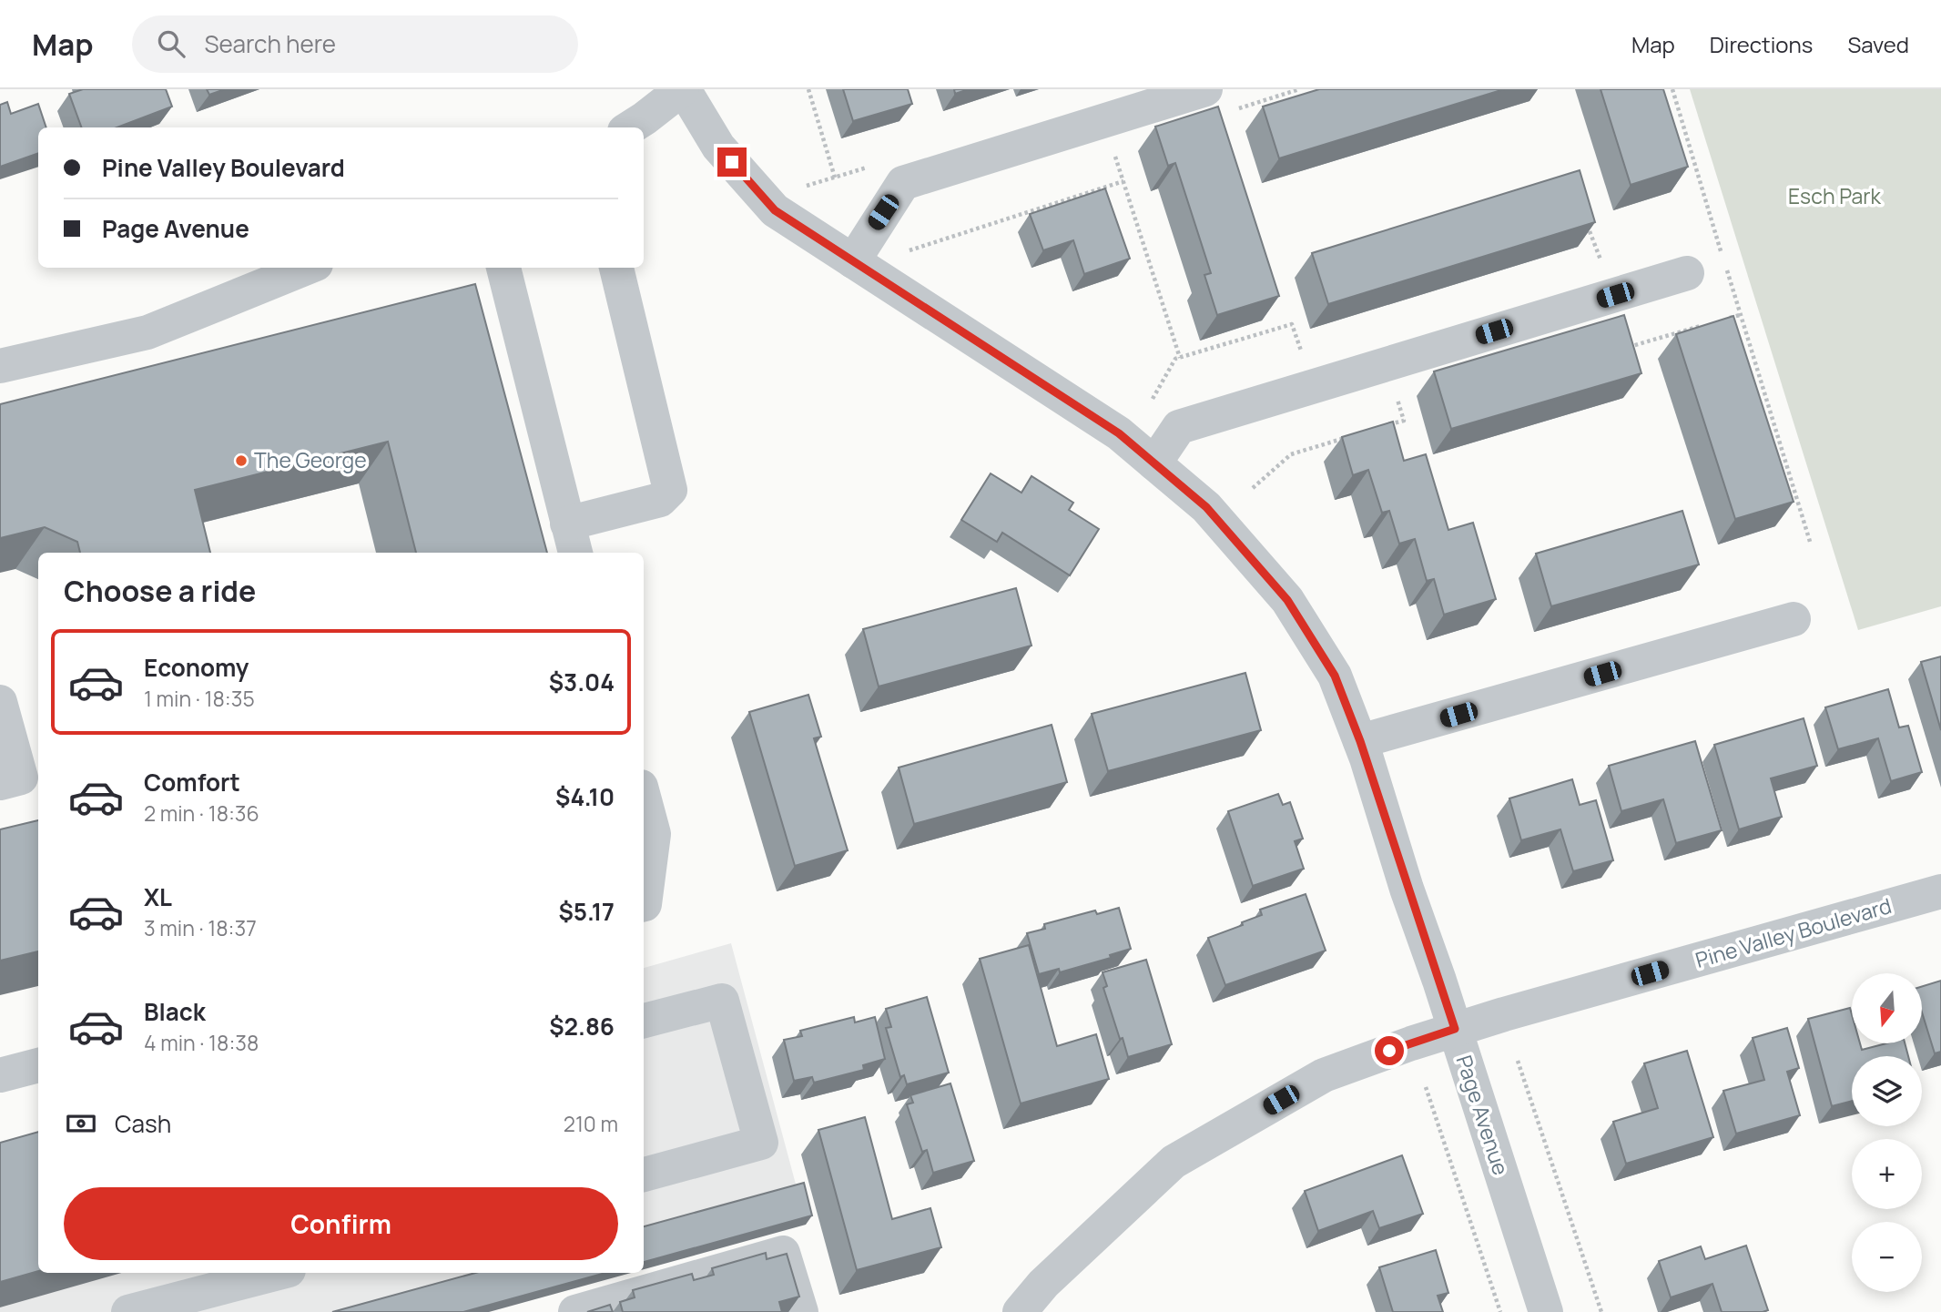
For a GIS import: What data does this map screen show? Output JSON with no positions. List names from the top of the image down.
{
  "streets": {
    "street": ["Pine Valley Boulevard", "Page Avenue"]
  },
  "crossings": [
    ["Pine Valley Boulevard", "Page Avenue"]
  ],
  "parks": ["Esch Park"],
  "places": ["The George"],
  "north": "bottom",
  "page": {
    "header": "Map",
    "search": "Search here",
    "nav": ["Map", "Directions", "Saved"],
    "banner": ["Pine Valley Boulevard", "Page Avenue"],
    "heading": "Choose a ride",
    "list": [
      {
        "name": "Economy",
        "note": "1 min · 18:35",
        "value": "$3.04"
      },
      {
        "name": "Comfort",
        "note": "2 min · 18:36",
        "value": "$4.10"
      },
      {
        "name": "XL",
        "note": "3 min · 18:37",
        "value": "$5.17"
      },
      {
        "name": "Black",
        "note": "4 min · 18:38",
        "value": "$2.86"
      }
    ],
    "map_buttons": ["+", "−"],
    "pay": ["Cash", "210 m"],
    "buttons": "Confirm"
  }
}
